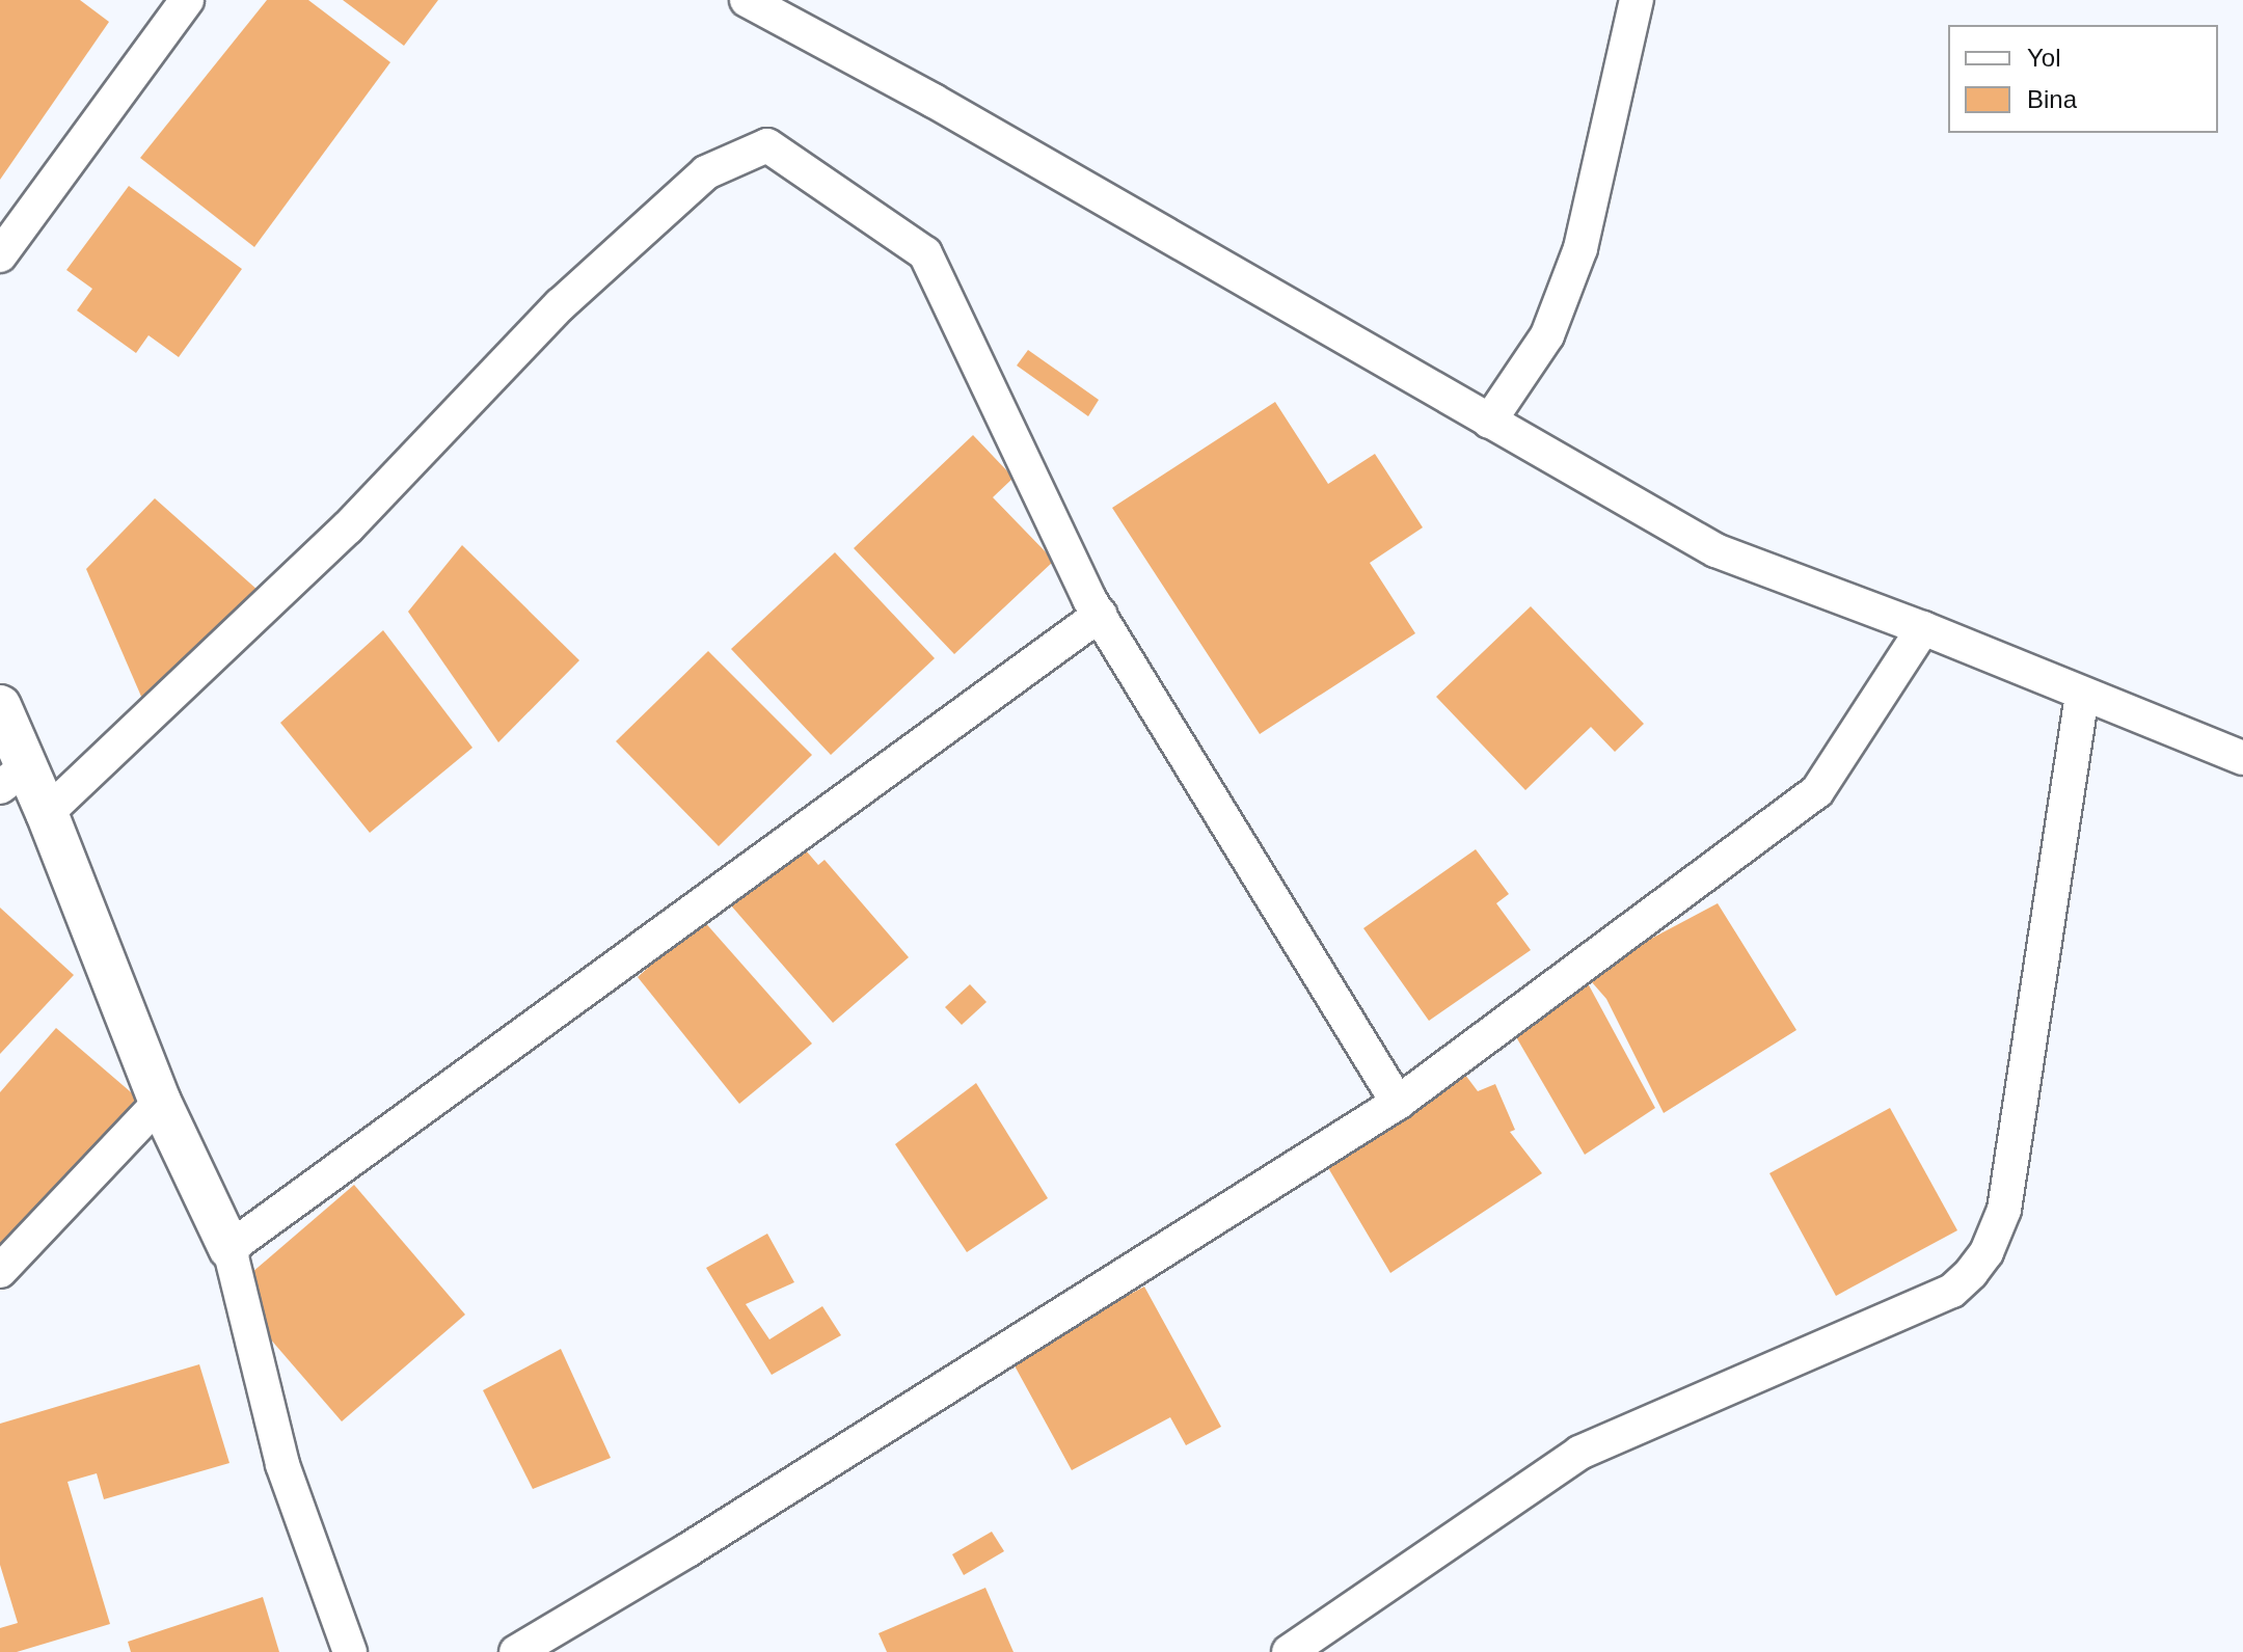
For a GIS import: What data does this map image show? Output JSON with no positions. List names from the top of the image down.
{
  "legend": ["Yol", "Bina"]
}
